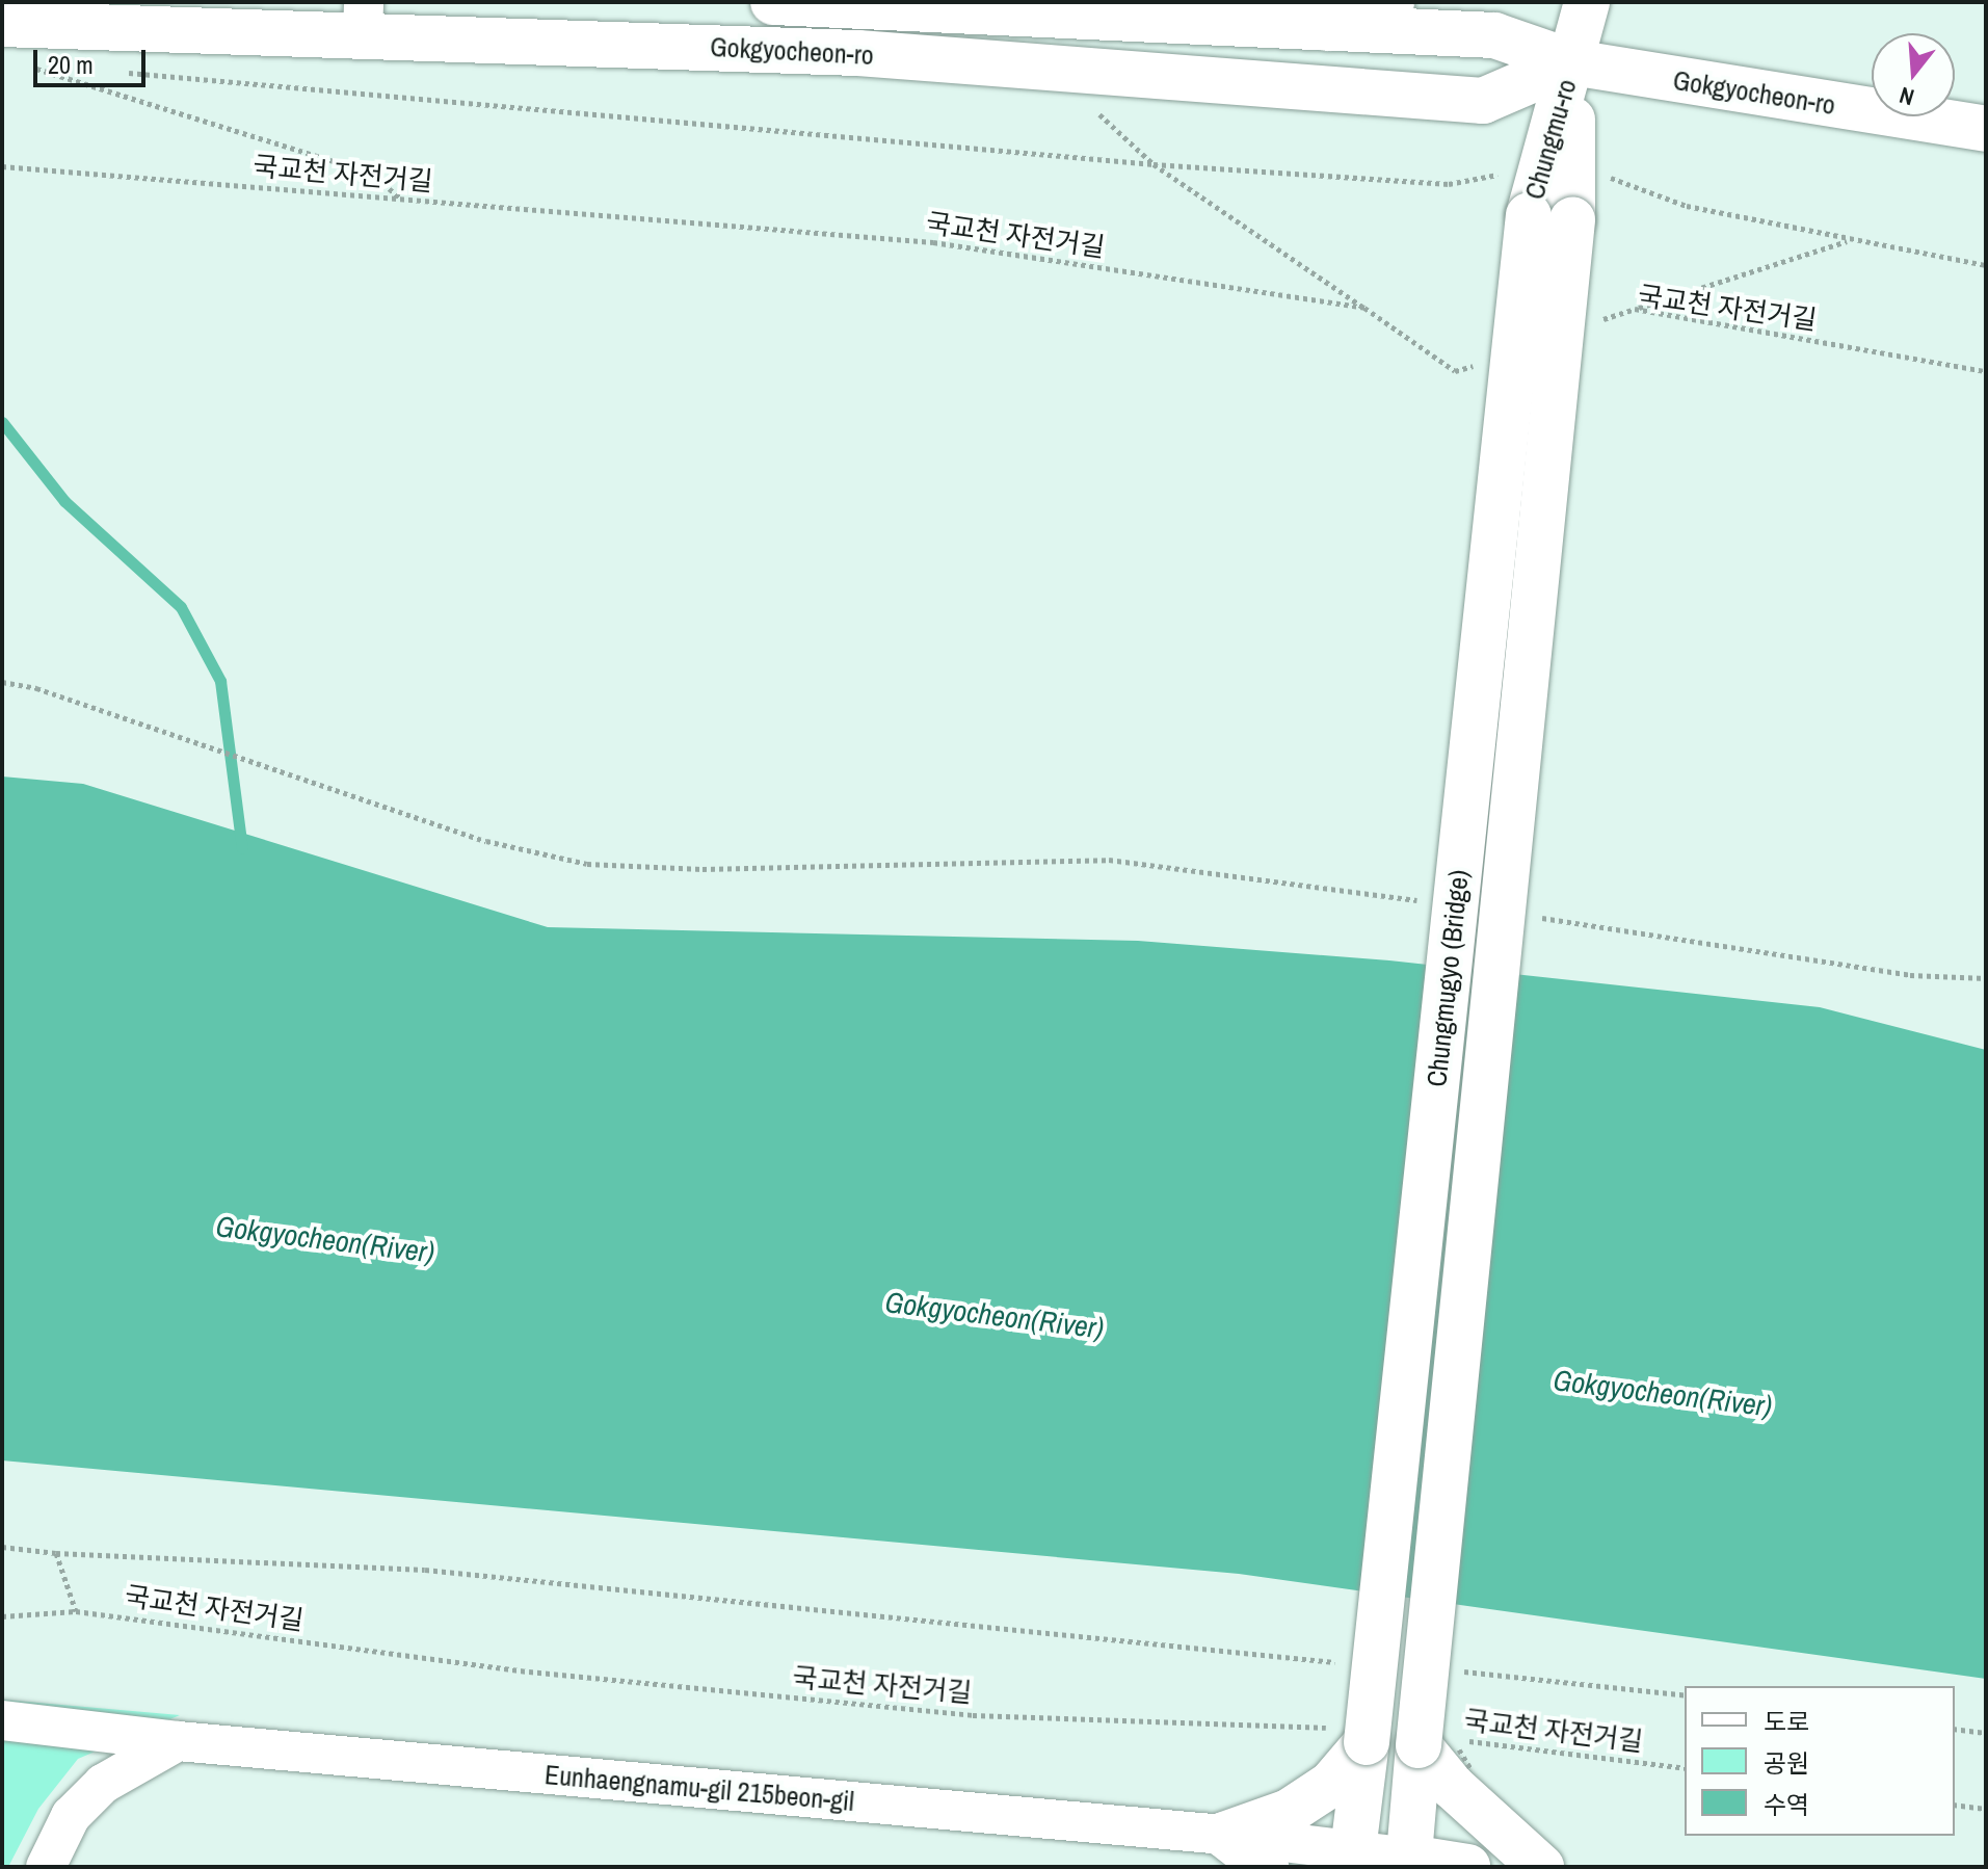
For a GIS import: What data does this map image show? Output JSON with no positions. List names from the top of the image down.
{
  "streets": {
    "main road": ["Gokgyocheon-ro", "Chungmu-ro", "Chungmugyo (Bridge)"],
    "street": ["Eunhaengnamu-gil 215beon-gil"],
    "path": ["국교천 자전거길"]
  },
  "crossings": [
    ["Gokgyocheon-ro", "Chungmu-ro"],
    ["Chungmu-ro", "Chungmugyo (Bridge)"],
    ["국교천 자전거길", "Chungmugyo (Bridge)"]
  ],
  "water": ["Gokgyocheon(River)"],
  "legend": ["도로", "공원", "수역"],
  "scale_bar": "20 m",
  "north": "bottom"
}
